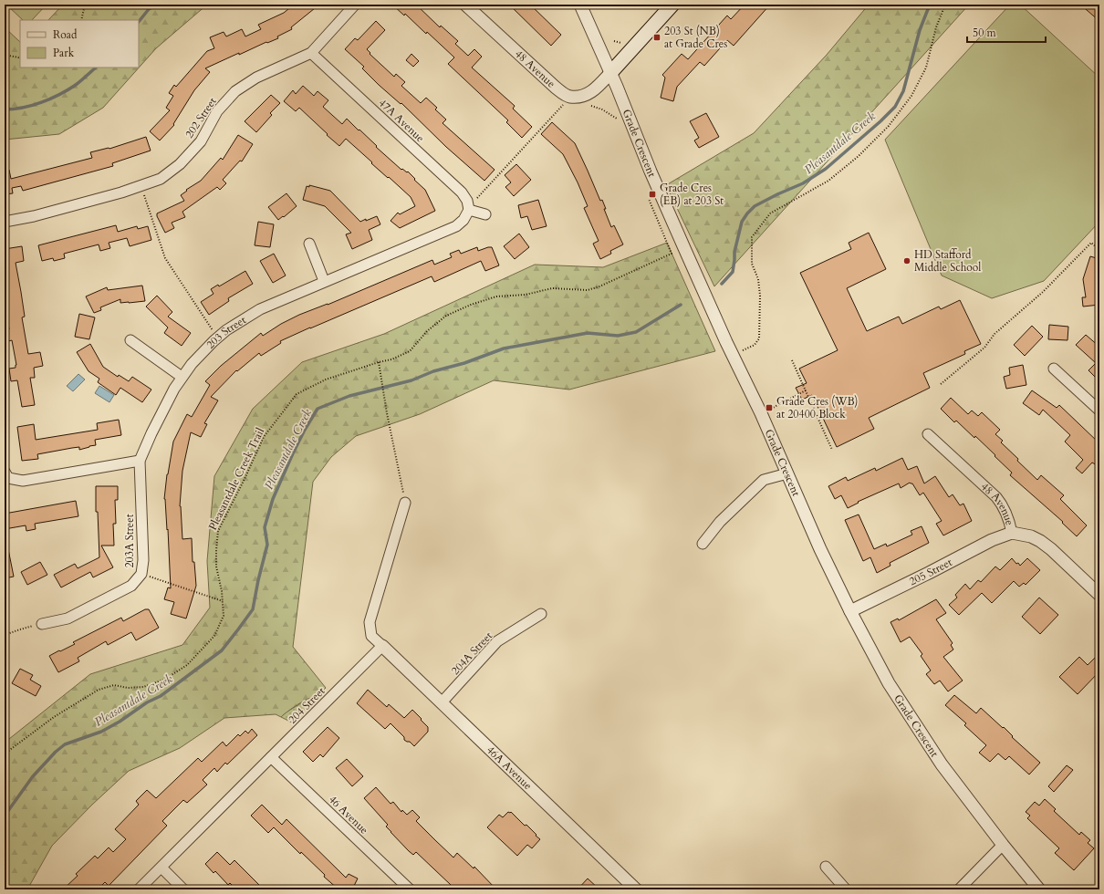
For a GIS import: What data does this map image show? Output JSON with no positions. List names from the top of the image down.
{
  "streets": {
    "street": [
      "48 Avenue",
      "202 Street",
      "47A Avenue",
      "Grade Crescent",
      "203 Street",
      "203A Street",
      "205 Street",
      "204A Street",
      "204 Street",
      "46A Avenue",
      "46 Avenue"
    ],
    "path": ["Pleasantdale Creek Trail"]
  },
  "crossings": [
    ["48 Avenue", "Grade Crescent"],
    ["48 Avenue", "205 Street"],
    ["202 Street", "47A Avenue"],
    ["47A Avenue", "203 Street"],
    ["Grade Crescent", "205 Street"],
    ["203 Street", "203A Street"],
    ["204A Street", "46A Avenue"],
    ["204 Street", "46A Avenue"],
    ["204 Street", "46 Avenue"]
  ],
  "water": ["Pleasantdale Creek"],
  "places": {
    "transit": ["203 St (NB) at Grade Cres", "Grade Cres (EB) at 203 St", "Grade Cres (WB) at 20400 Block"],
    "other": ["HD Stafford Middle School"]
  },
  "legend": ["Road", "Park"],
  "scale_bar": "50 m"
}
